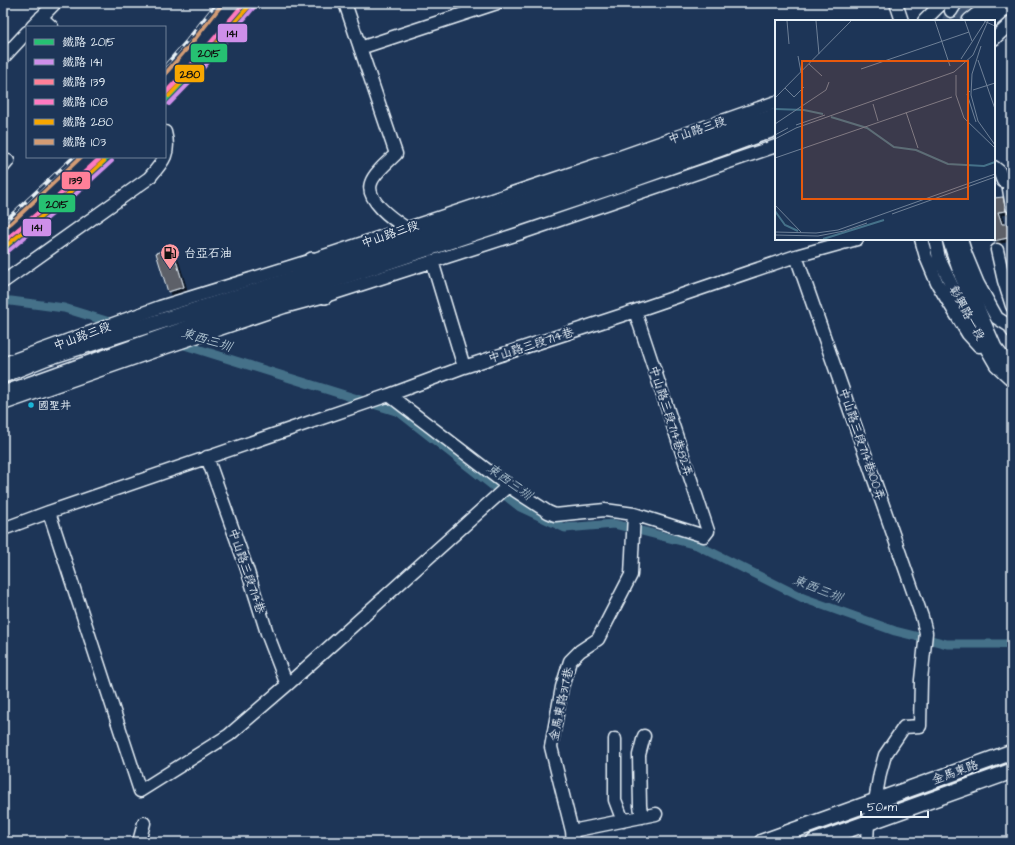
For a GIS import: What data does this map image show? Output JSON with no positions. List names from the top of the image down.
{
  "streets": {
    "main road": ["中山路三段", "彰興路一段", "金馬東路"],
    "street": [
      "中山路三段714巷",
      "中山路三段714巷82弄",
      "中山路三段714巷100弄",
      "金馬東路317巷"
    ]
  },
  "crossings": [
    ["中山路三段714巷", "中山路三段714巷82弄"],
    ["中山路三段714巷", "中山路三段714巷100弄"],
    ["中山路三段714巷82弄", "金馬東路317巷"],
    ["中山路三段714巷100弄", "金馬東路"]
  ],
  "water": ["東西三圳"],
  "places": {
    "fuel station": ["台亞石油"],
    "other": ["國聖井"]
  },
  "lines": [
    "rail line 2015",
    "rail line 139",
    "rail line 108",
    "rail line 103",
    "rail line 141",
    "rail line 280"
  ],
  "legend": [
    "鐵路 2015",
    "鐵路 141",
    "鐵路 139",
    "鐵路 108",
    "鐵路 280",
    "鐵路 103"
  ],
  "scale_bar": "50 m"
}
